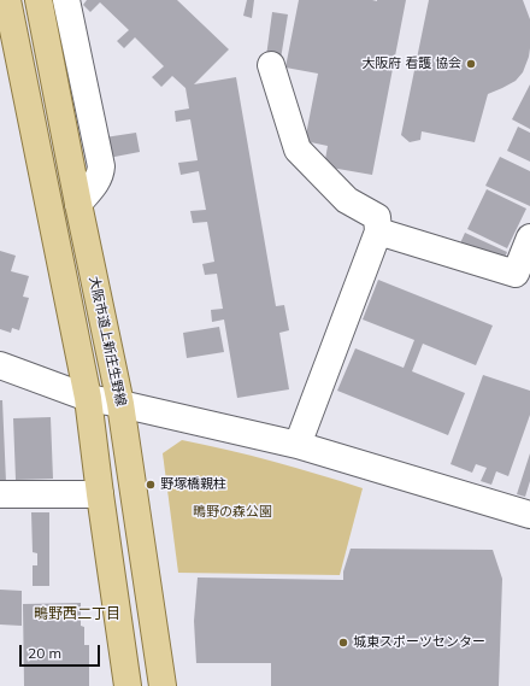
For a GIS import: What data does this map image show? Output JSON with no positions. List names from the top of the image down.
{
  "streets": {
    "main road": ["大阪市道上新庄生野線"]
  },
  "districts": ["鴫野西二丁目"],
  "parks": ["鴫野の森公園"],
  "places": ["大阪府 看護 協会", "野塚橋親柱", "城東スポーツセンター"],
  "scale_bar": "20 m"
}
